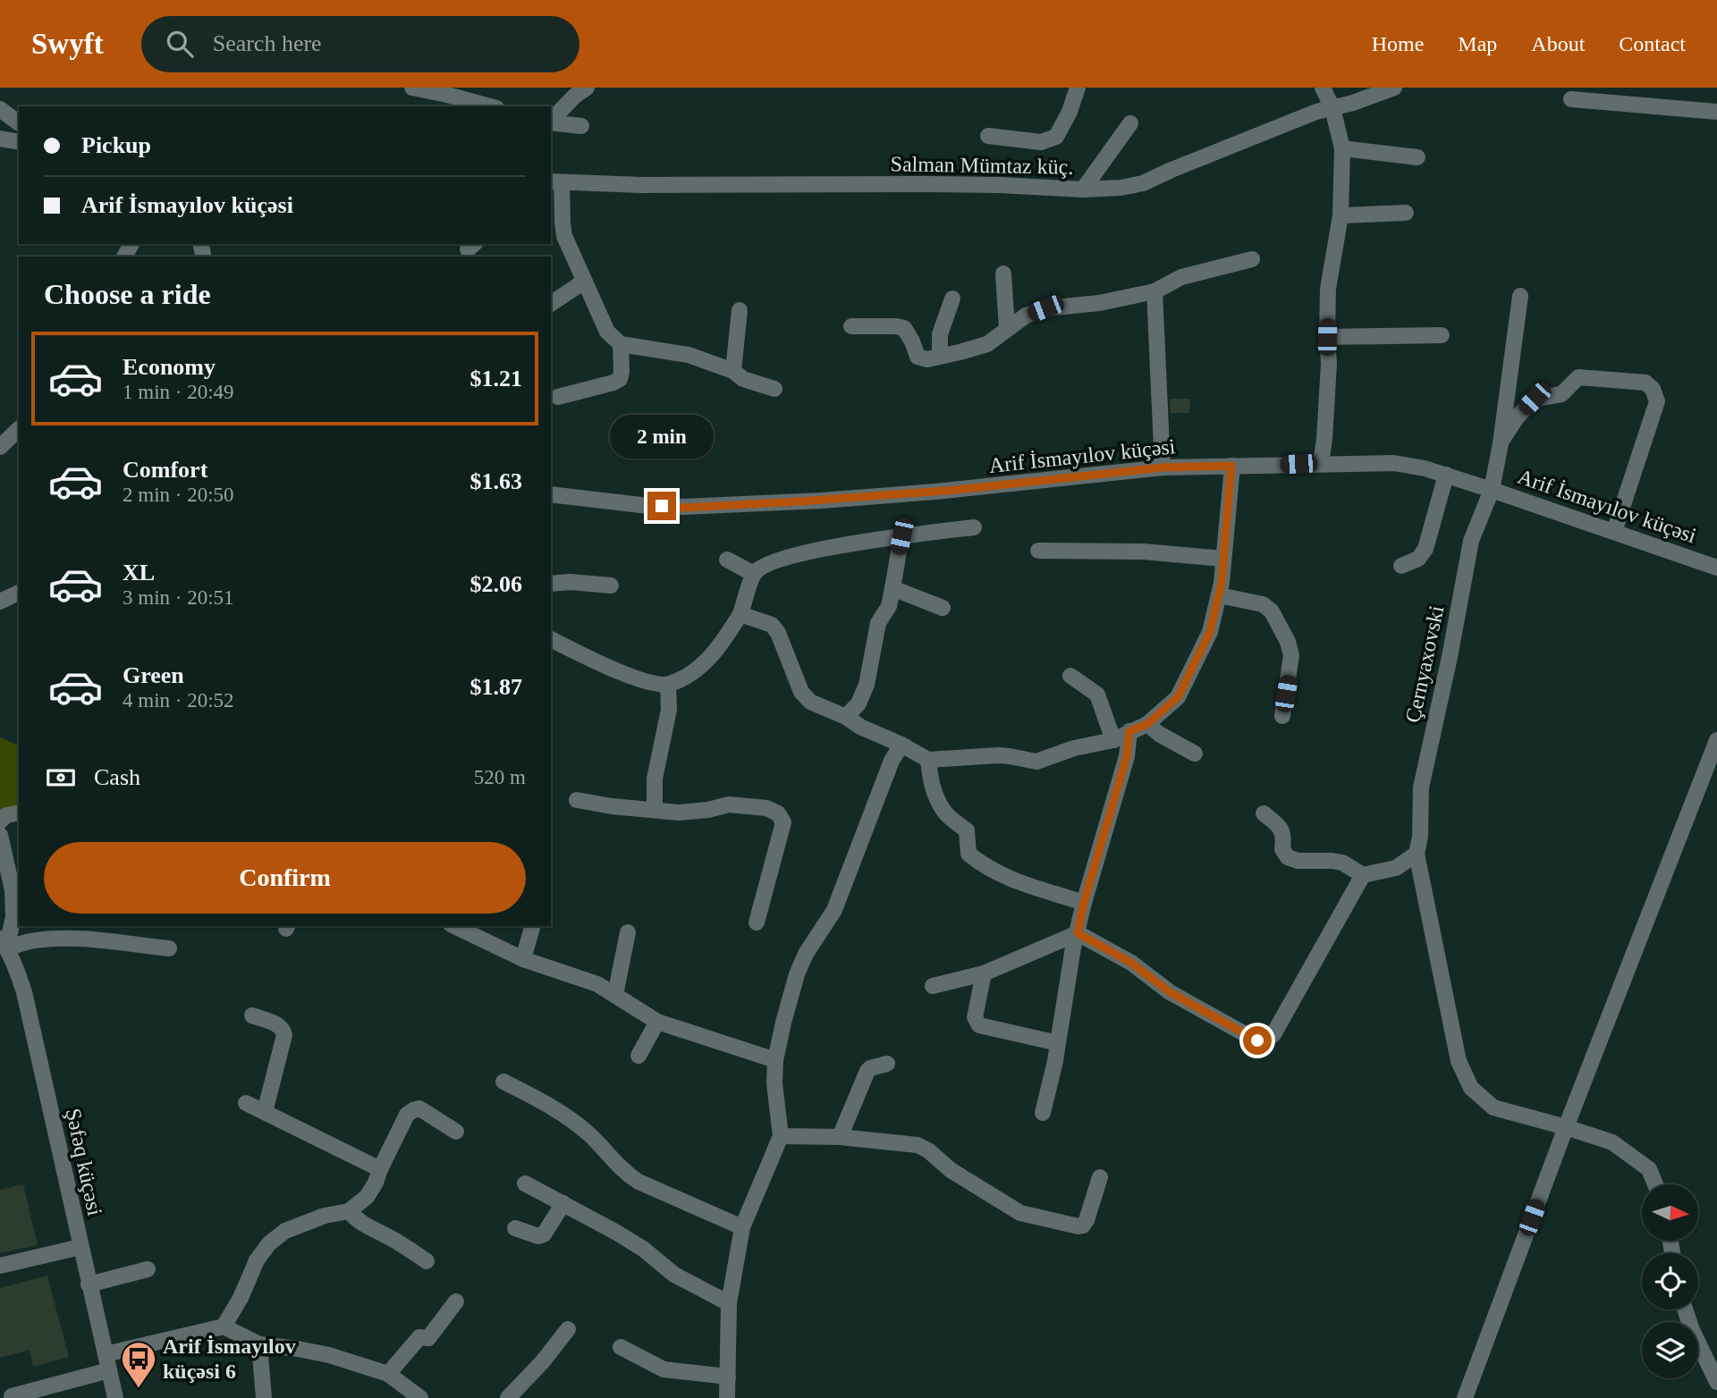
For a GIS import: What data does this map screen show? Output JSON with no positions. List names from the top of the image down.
{
  "streets": {
    "street": [
      "Salman Mümtaz küç.",
      "Arif İsmayılov küçəsi",
      "Çernyaxovski",
      "Şəfəq küçəsi"
    ]
  },
  "crossings": [
    ["Arif İsmayılov küçəsi", "Çernyaxovski"]
  ],
  "places": {
    "bus stop": ["Arif İsmayılov küçəsi 6"]
  },
  "north": "right",
  "page": {
    "header": "Swyft",
    "search": "Search here",
    "nav": [
      "Home",
      "Map",
      "About",
      "Contact"
    ],
    "banner": ["Pickup", "Arif İsmayılov küçəsi"],
    "heading": "Choose a ride",
    "list": [
      {
        "name": "Economy",
        "note": "1 min · 20:49",
        "value": "$1.21"
      },
      {
        "name": "Comfort",
        "note": "2 min · 20:50",
        "value": "$1.63"
      },
      {
        "name": "XL",
        "note": "3 min · 20:51",
        "value": "$2.06"
      },
      {
        "name": "Green",
        "note": "4 min · 20:52",
        "value": "$1.87"
      }
    ],
    "bubble": "2 min",
    "pay": ["Cash", "520 m"],
    "buttons": "Confirm"
  }
}
